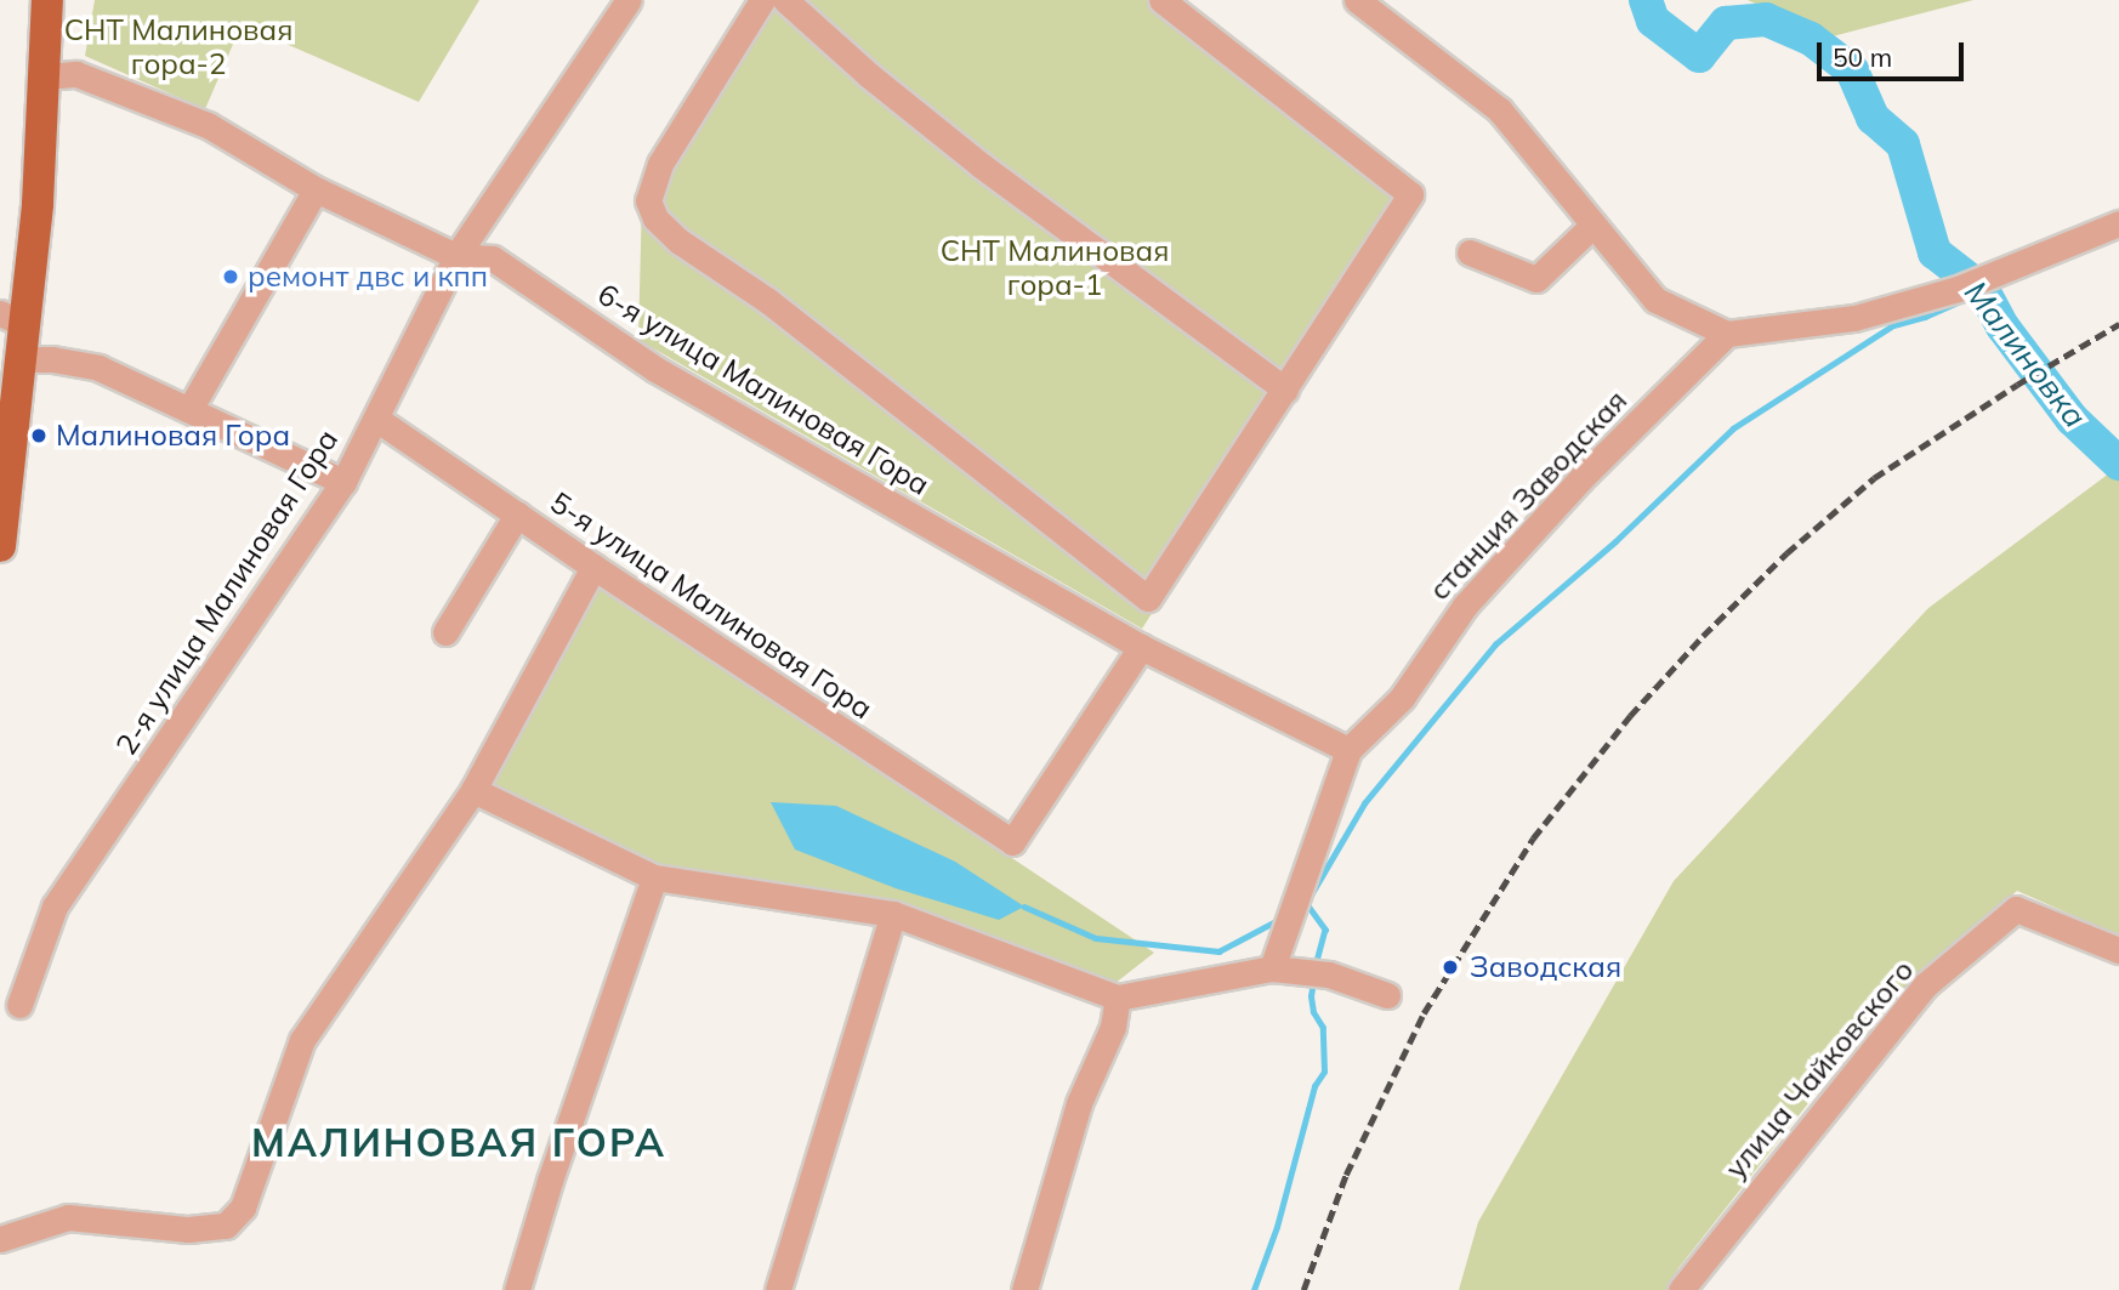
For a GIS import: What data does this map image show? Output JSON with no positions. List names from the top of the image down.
{
  "streets": {
    "street": [
      "6-я улица Малиновая Гора",
      "станция Заводская",
      "2-я улица Малиновая Гора",
      "5-я улица Малиновая Гора",
      "улица Чайковского"
    ]
  },
  "crossings": [
    ["6-я улица Малиновая Гора", "станция Заводская"],
    ["6-я улица Малиновая Гора", "2-я улица Малиновая Гора"],
    ["6-я улица Малиновая Гора", "5-я улица Малиновая Гора"],
    ["2-я улица Малиновая Гора", "5-я улица Малиновая Гора"]
  ],
  "districts": ["МАЛИНОВАЯ ГОРА"],
  "water": ["Малиновка"],
  "parks": ["СНТ Малиновая гора-2", "СНТ Малиновая гора-1"],
  "places": ["ремонт двс и кпп", "Малиновая Гора", "Заводская"],
  "scale_bar": "50 m"
}
